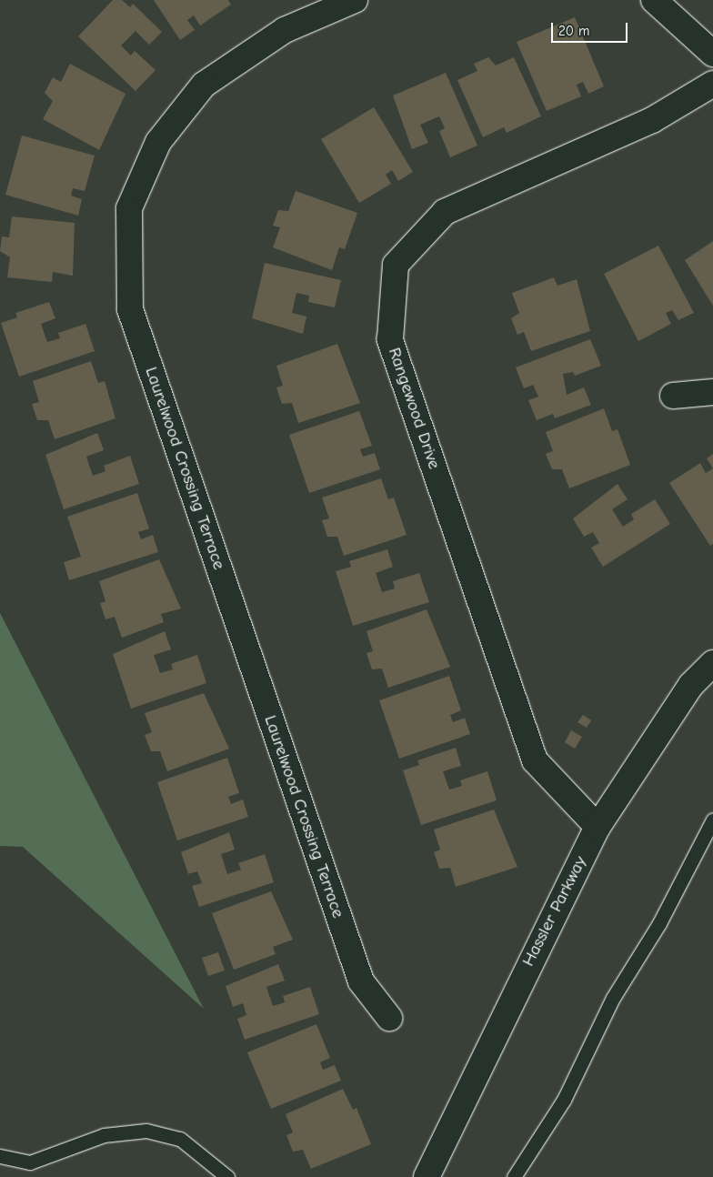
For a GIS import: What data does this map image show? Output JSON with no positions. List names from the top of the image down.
{
  "streets": {
    "street": ["Rangewood Drive", "Laurelwood Crossing Terrace", "Hassler Parkway"]
  },
  "crossings": [
    ["Rangewood Drive", "Hassler Parkway"]
  ],
  "scale_bar": "20 m"
}
